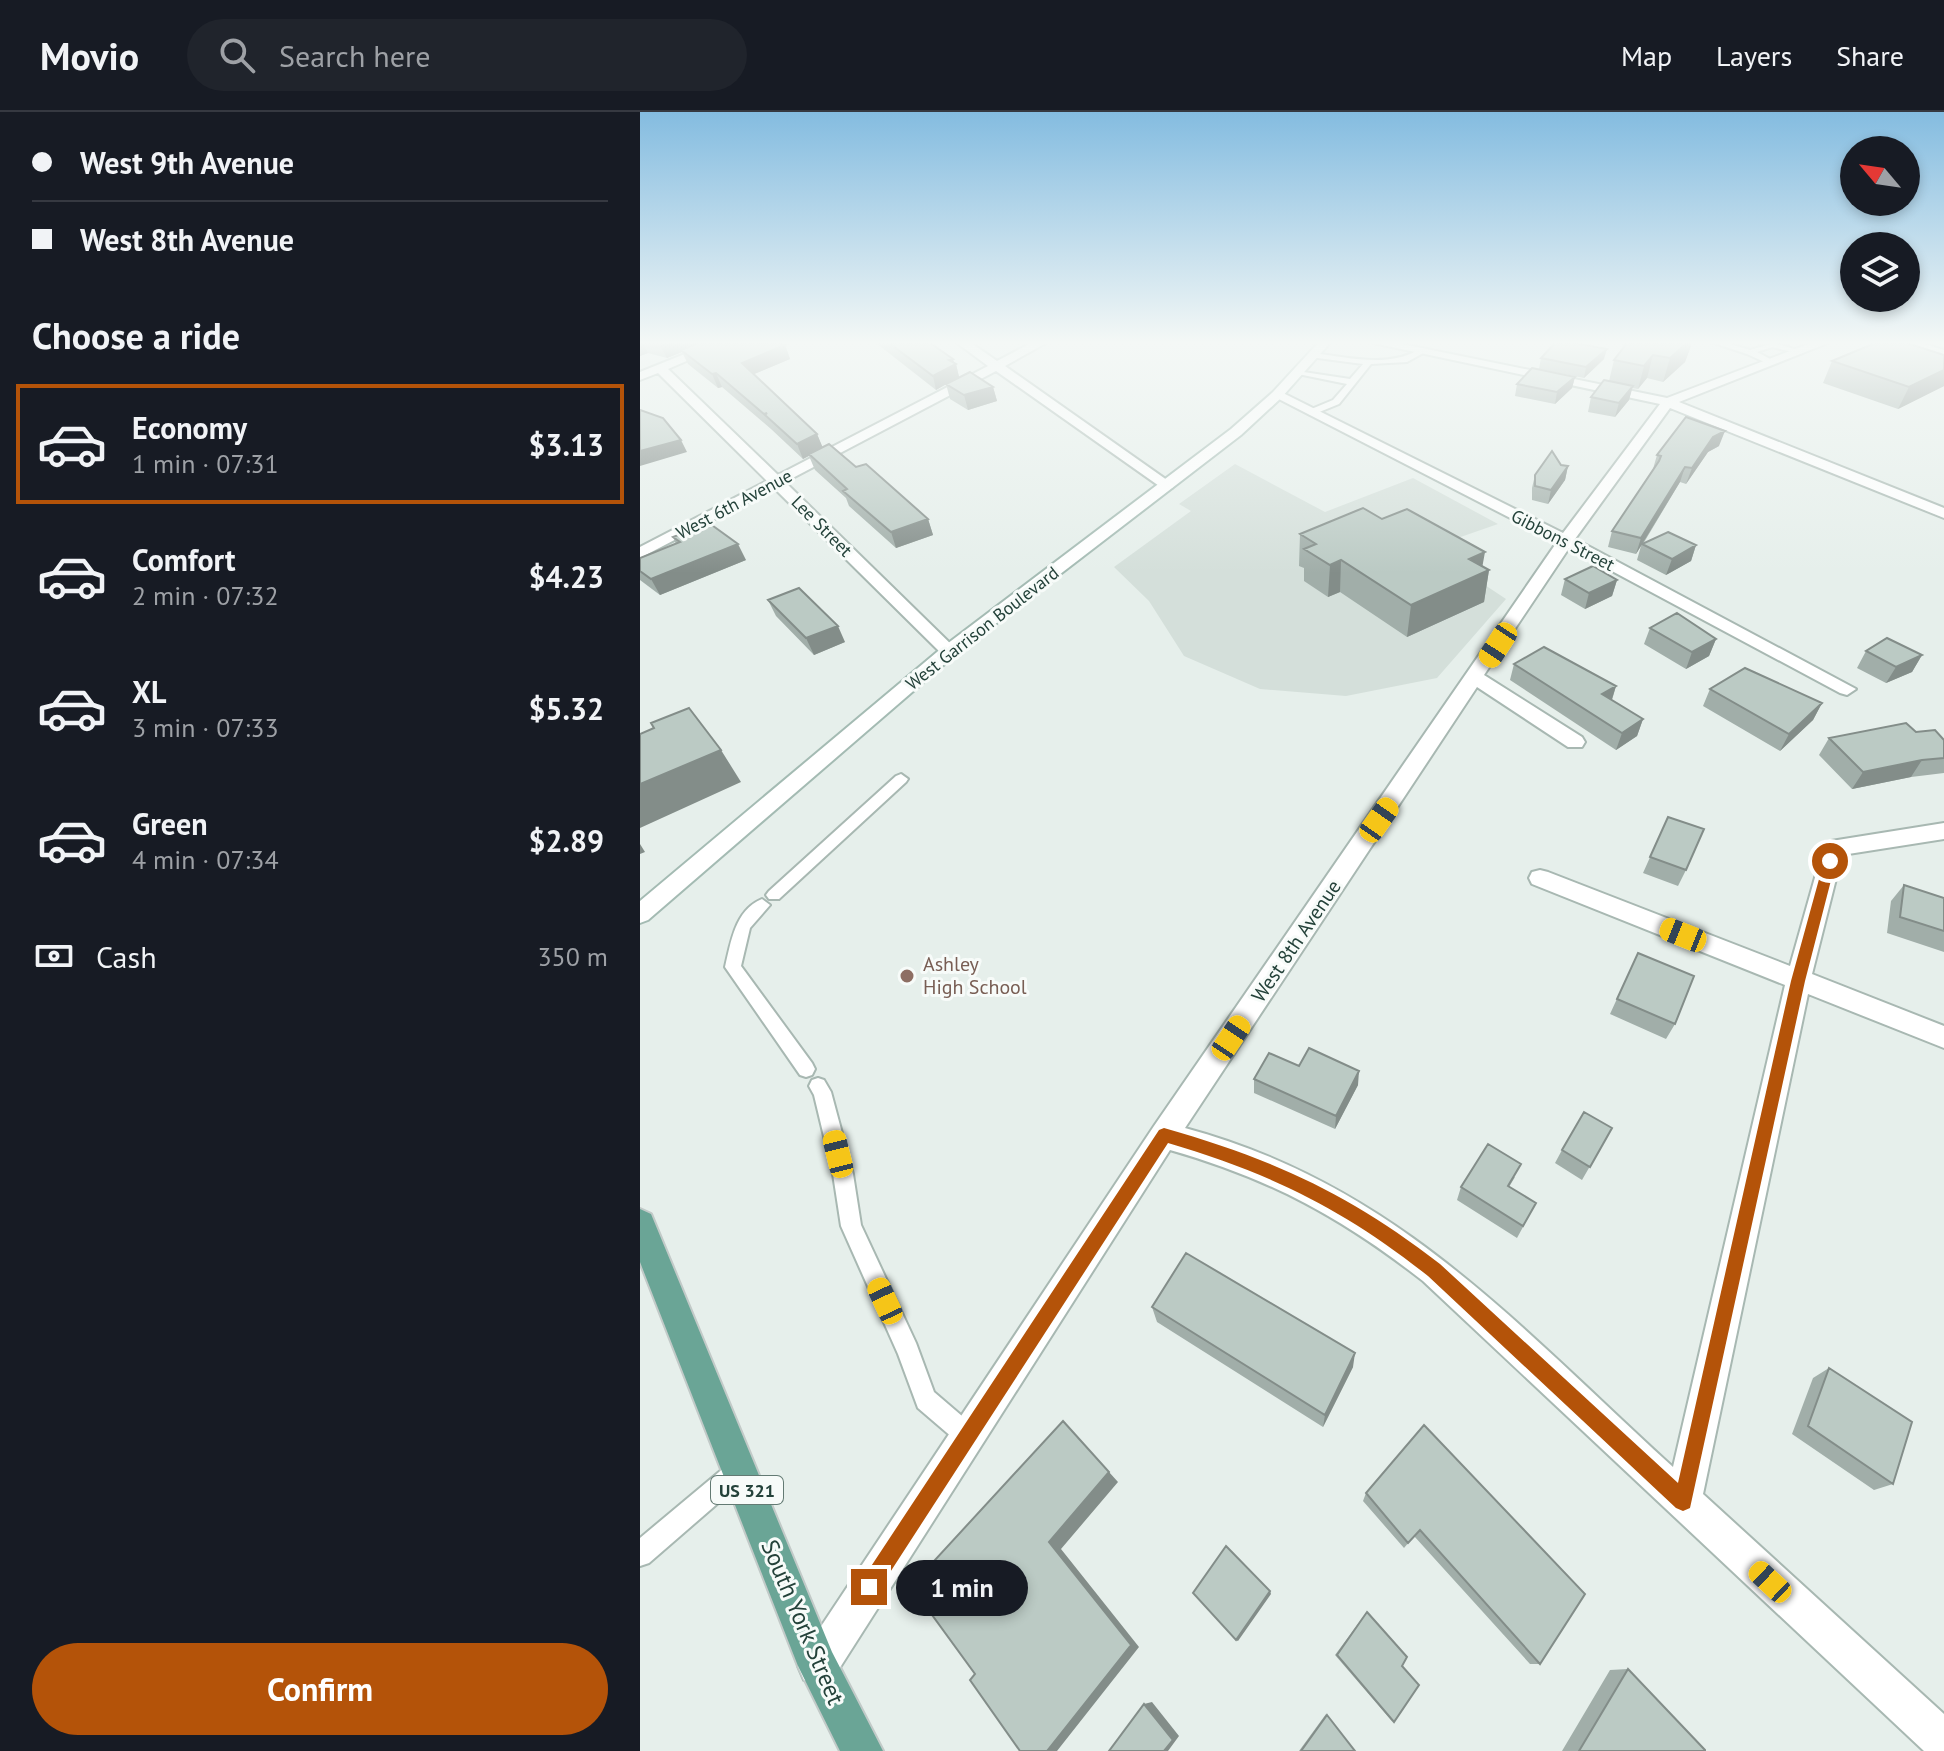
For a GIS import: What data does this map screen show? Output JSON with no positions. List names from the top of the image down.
{
  "streets": {
    "main road": ["US 321", "South York Street"],
    "street": [
      "West 6th Avenue",
      "Lee Street",
      "Gibbons Street",
      "West Garrison Boulevard",
      "West 8th Avenue"
    ]
  },
  "crossings": [
    ["West 6th Avenue", "Lee Street"],
    ["Lee Street", "West Garrison Boulevard"],
    ["Gibbons Street", "West 8th Avenue"],
    ["West 8th Avenue", "South York Street"]
  ],
  "places": ["Ashley High School"],
  "north": "top left",
  "page": {
    "header": "Movio",
    "search": "Search here",
    "nav": ["Map", "Layers", "Share"],
    "banner": ["West 9th Avenue", "West 8th Avenue"],
    "heading": "Choose a ride",
    "list": [
      {
        "name": "Economy",
        "note": "1 min · 07:31",
        "value": "$3.13"
      },
      {
        "name": "Comfort",
        "note": "2 min · 07:32",
        "value": "$4.23"
      },
      {
        "name": "XL",
        "note": "3 min · 07:33",
        "value": "$5.32"
      },
      {
        "name": "Green",
        "note": "4 min · 07:34",
        "value": "$2.89"
      }
    ],
    "pay": ["Cash", "350 m"],
    "bubble": "1 min",
    "buttons": "Confirm"
  }
}
